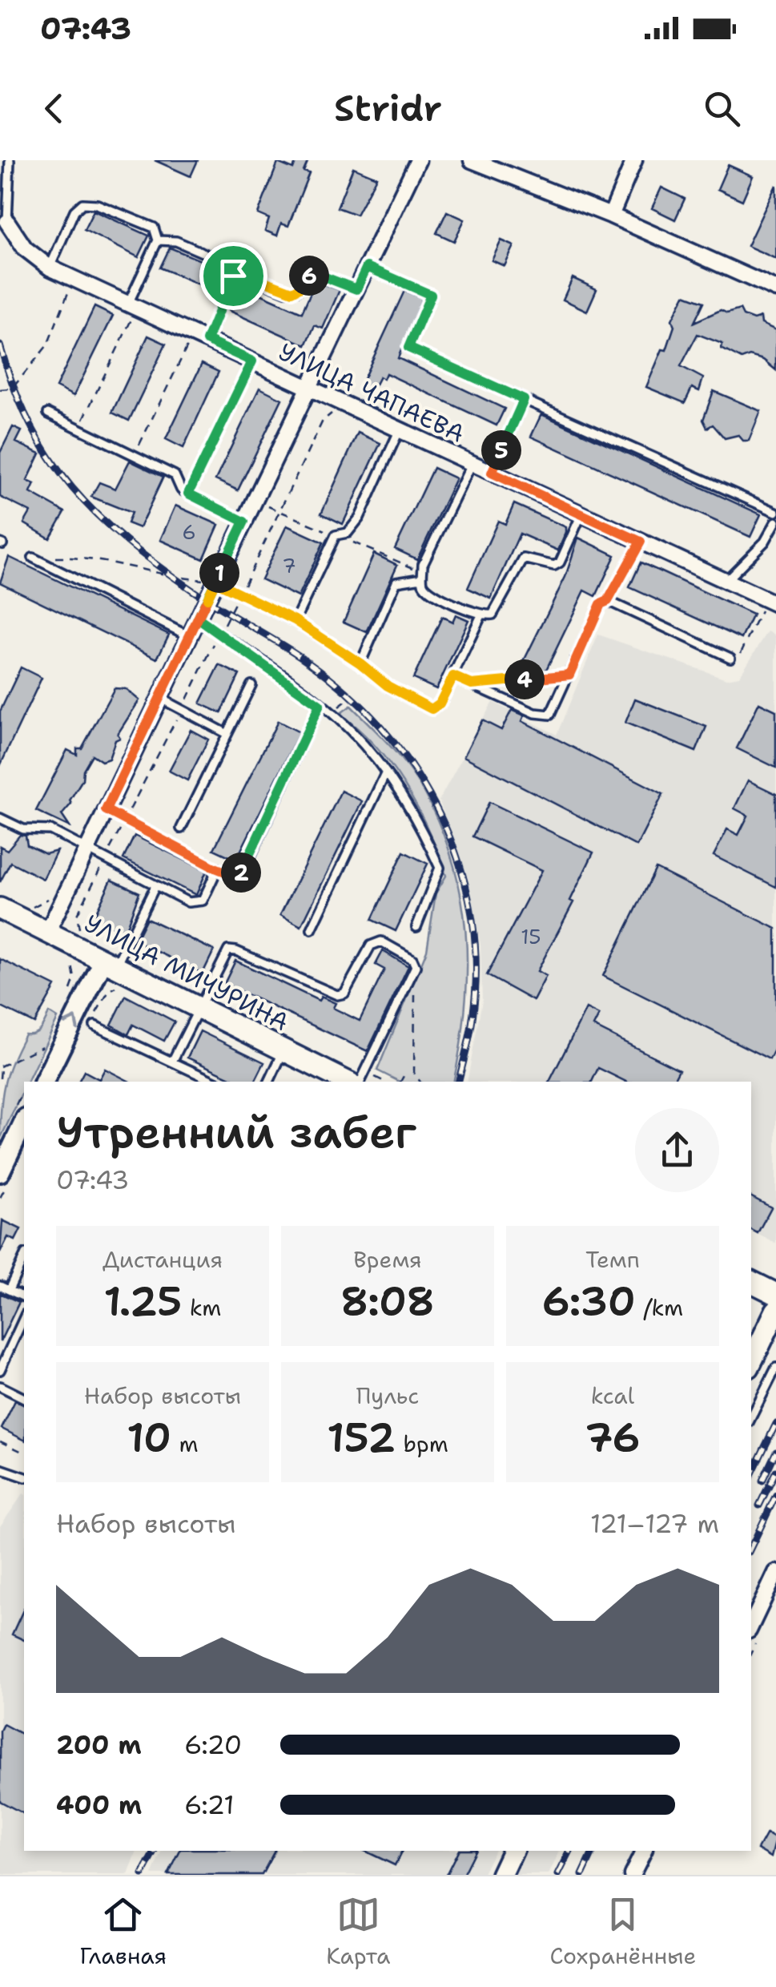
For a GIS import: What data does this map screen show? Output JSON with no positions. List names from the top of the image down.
{
  "streets": {
    "main road": ["УЛИЦА МИЧУРИНА"],
    "street": ["УЛИЦА ЧАПАЕВА"]
  },
  "house_numbers": ["6", "7", "15"],
  "page": {
    "status": "07:43",
    "header": "Stridr",
    "pins": [
      "6",
      "5",
      "1",
      "4",
      "2"
    ],
    "heading": ["Утренний забег", "07:43"],
    "stats": [
      ["Дистанция", "1.25 km"],
      ["Время", "8:08"],
      ["Темп", "6:30 /km"],
      ["Набор высоты", "10 m"],
      ["Пульс", "152 bpm"],
      ["kcal", "76"]
    ],
    "chart": ["Набор высоты", "121–127 m"],
    "list": [
      {
        "name": "200 m",
        "note": "6:20"
      },
      {
        "name": "400 m",
        "note": "6:21"
      }
    ],
    "tabs": ["Главная", "Карта", "Сохранённые"]
  }
}
